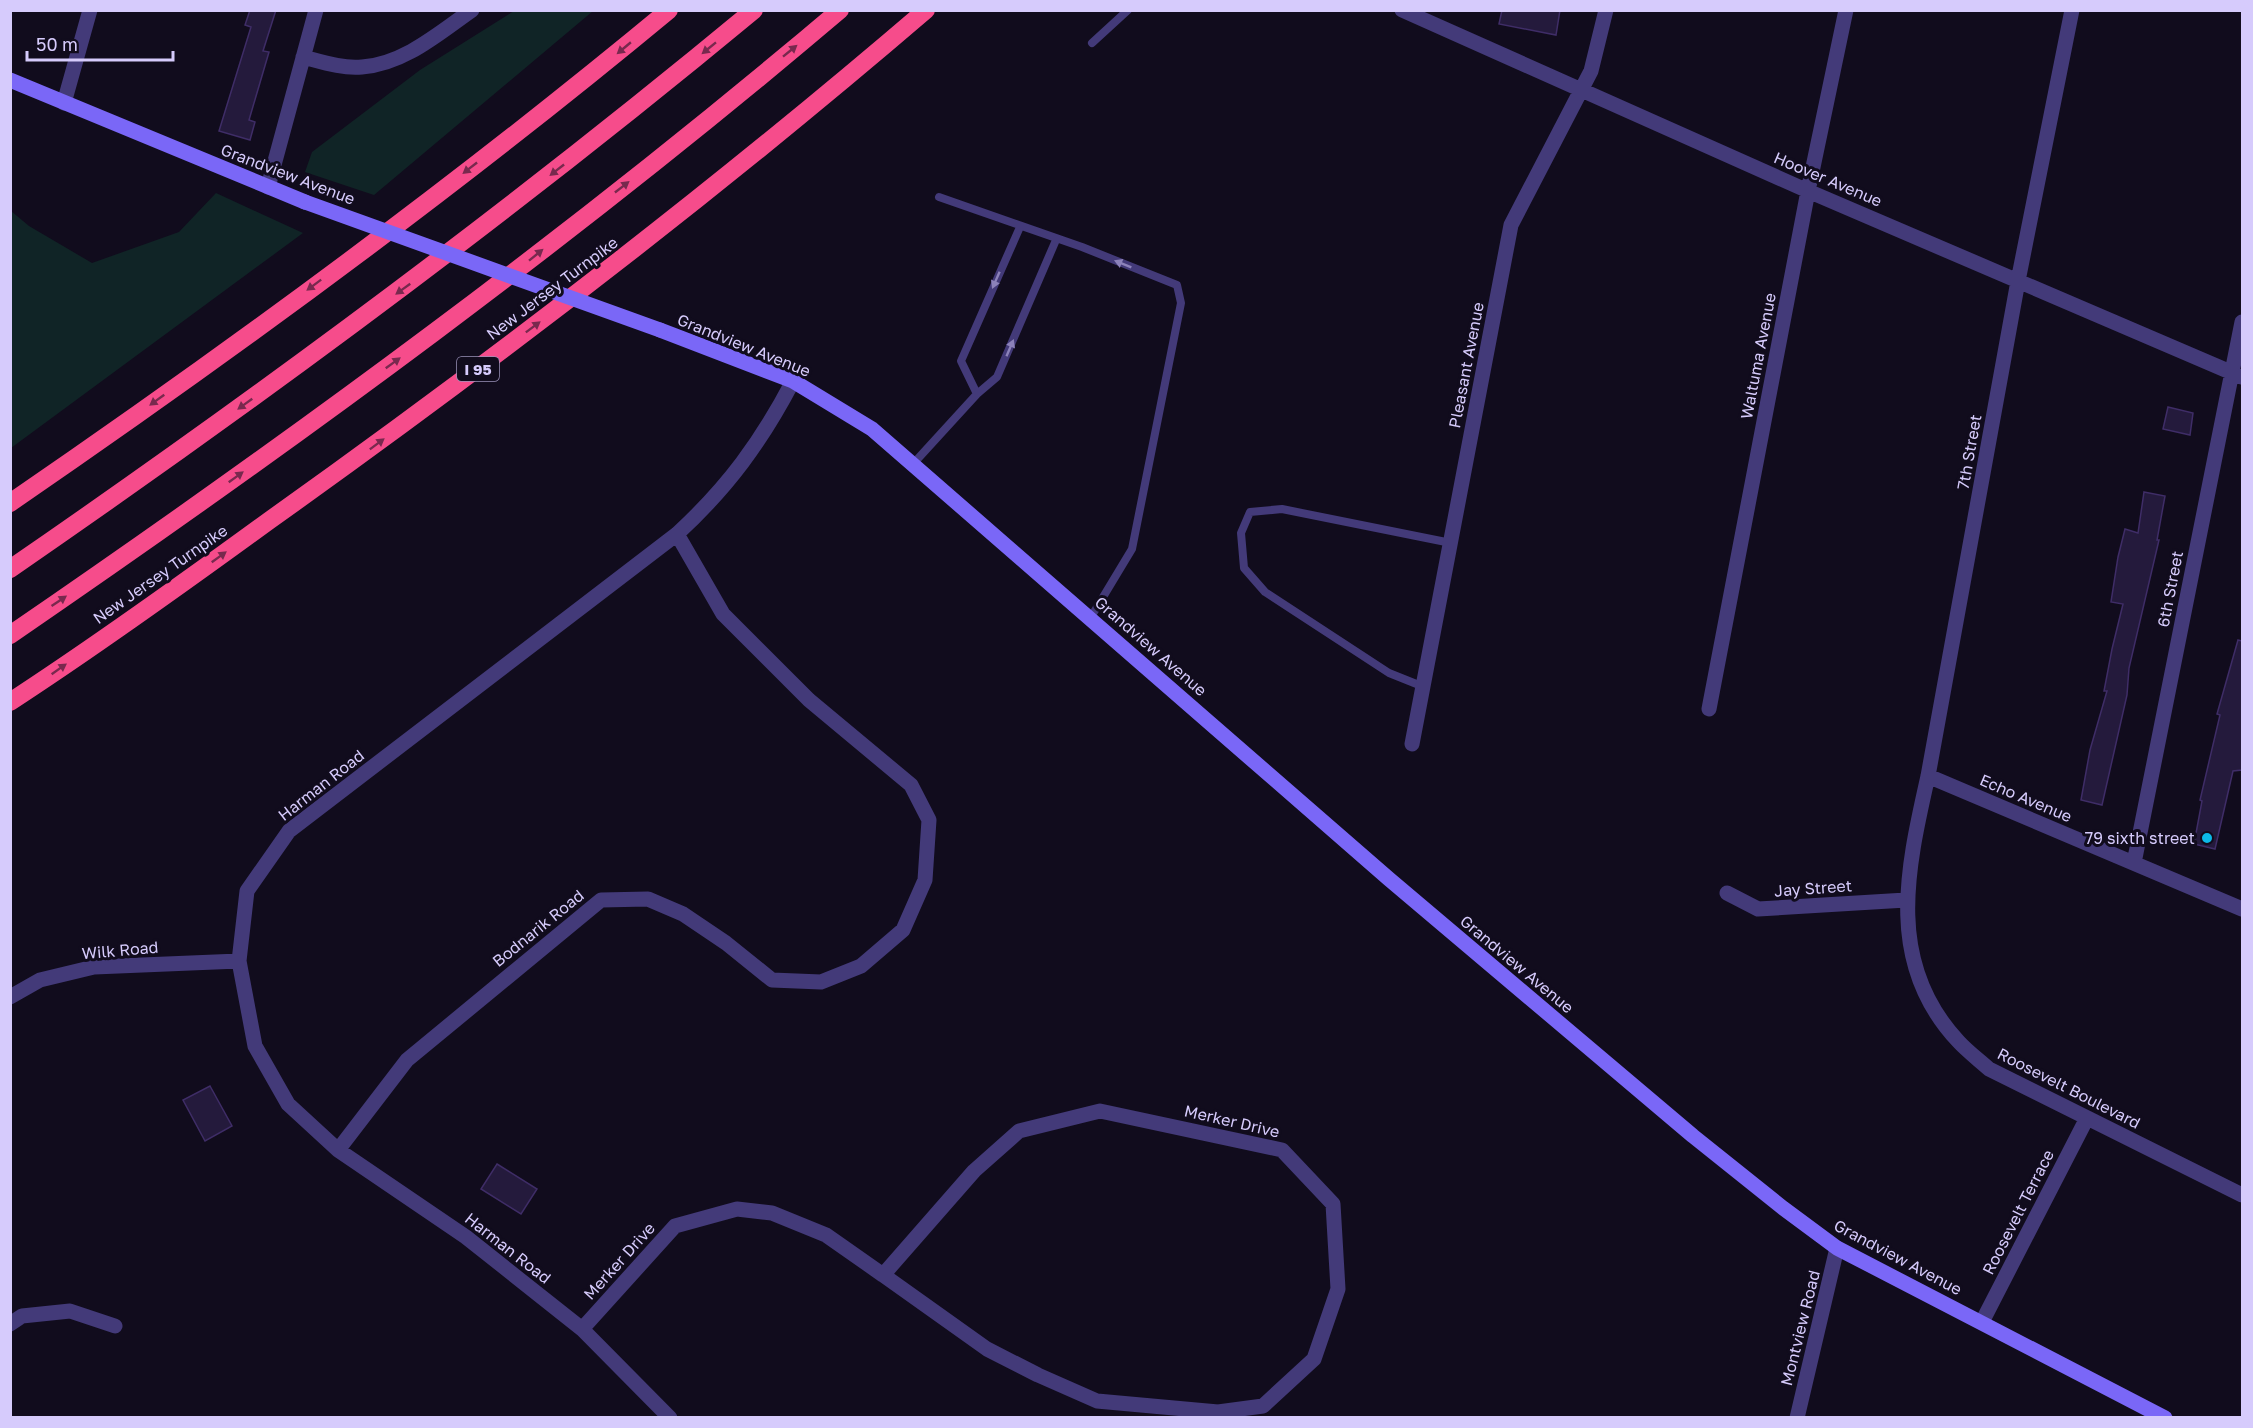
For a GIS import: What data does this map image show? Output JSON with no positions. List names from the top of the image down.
{
  "streets": {
    "highway": ["New Jersey Turnpike", "I 95"],
    "street": [
      "Grandview Avenue",
      "Hoover Avenue",
      "Waltuma Avenue",
      "Pleasant Avenue",
      "7th Street",
      "6th Street",
      "Harman Road",
      "Echo Avenue",
      "Jay Street",
      "Bodnarik Road",
      "Wilk Road",
      "Roosevelt Boulevard",
      "Merker Drive",
      "Roosevelt Terrace",
      "Montview Road"
    ]
  },
  "crossings": [
    ["Grandview Avenue", "Harman Road"],
    ["Grandview Avenue", "Roosevelt Terrace"],
    ["Grandview Avenue", "Montview Road"],
    ["Hoover Avenue", "Waltuma Avenue"],
    ["Hoover Avenue", "Pleasant Avenue"],
    ["Hoover Avenue", "7th Street"],
    ["Hoover Avenue", "6th Street"],
    ["7th Street", "Echo Avenue"],
    ["7th Street", "Jay Street"],
    ["7th Street", "Roosevelt Boulevard"],
    ["6th Street", "Echo Avenue"],
    ["Harman Road", "Bodnarik Road"],
    ["Harman Road", "Wilk Road"],
    ["Harman Road", "Merker Drive"],
    ["Jay Street", "Roosevelt Boulevard"],
    ["Roosevelt Boulevard", "Roosevelt Terrace"]
  ],
  "places": ["79 sixth street"],
  "scale_bar": "50 m"
}
